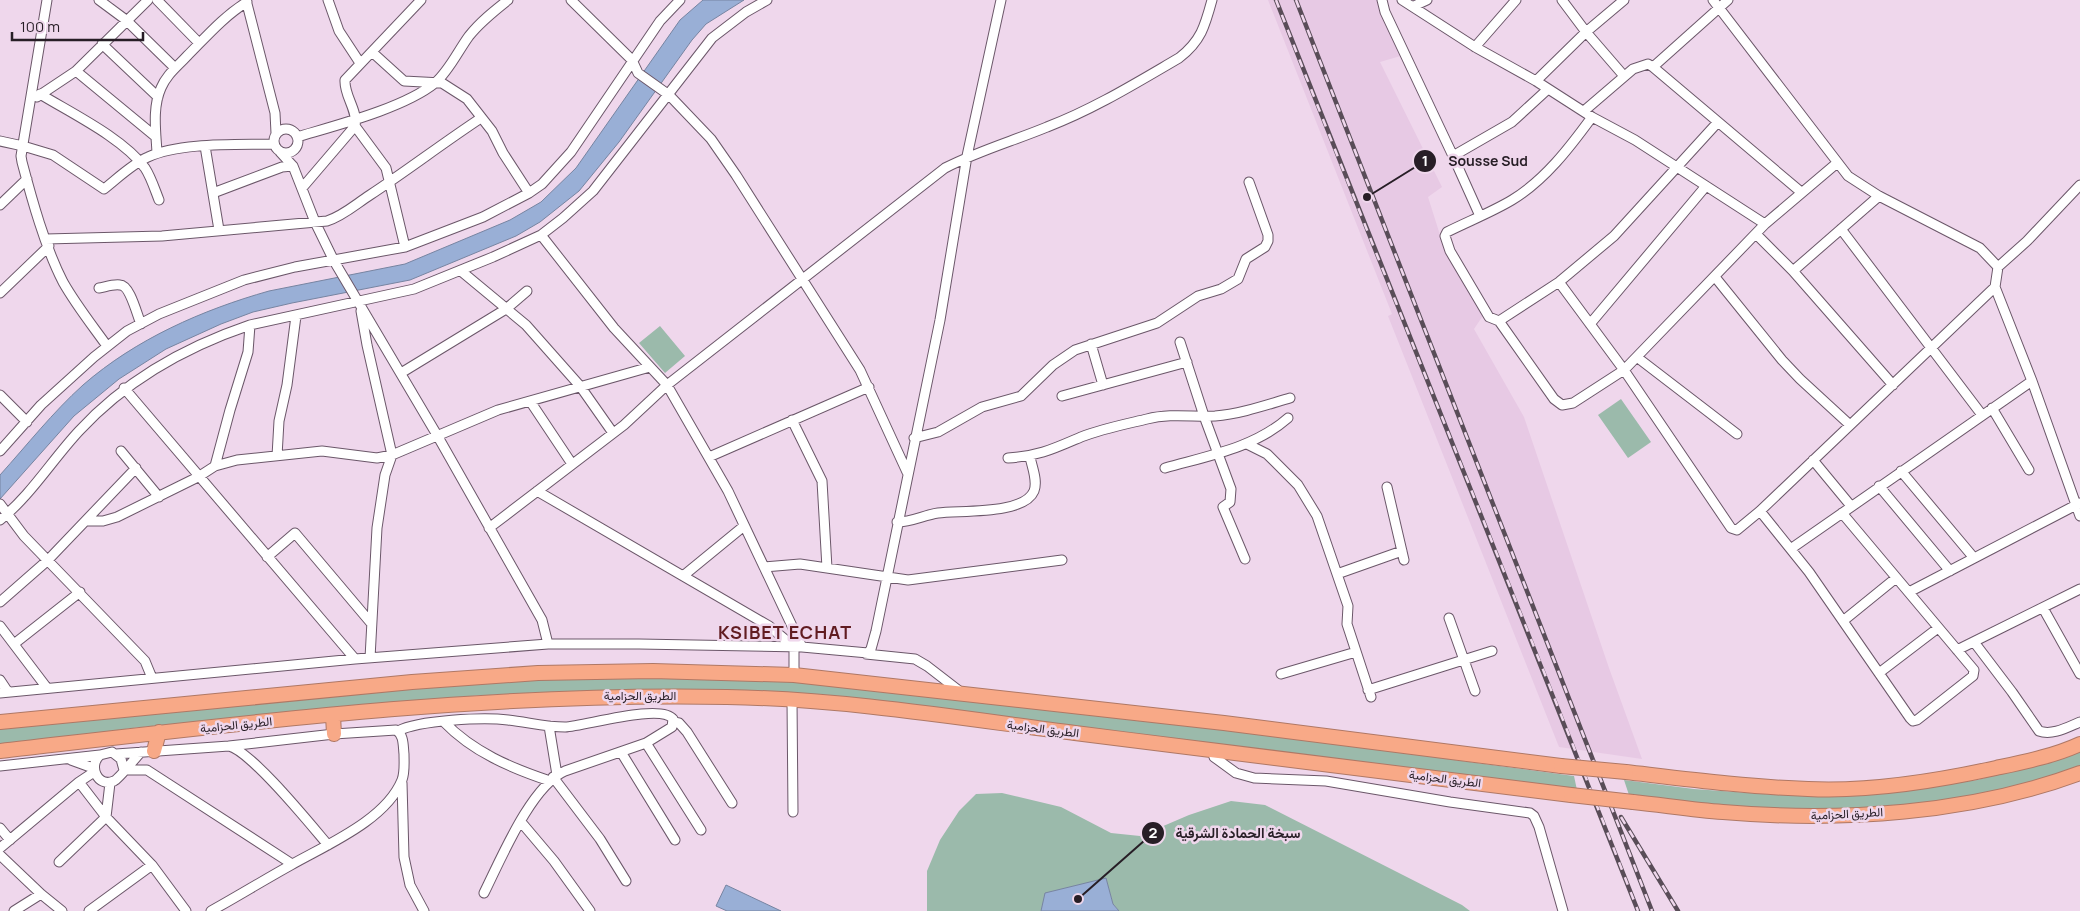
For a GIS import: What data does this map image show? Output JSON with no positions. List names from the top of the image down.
{
  "streets": {
    "highway": ["الطريق الحزامية"]
  },
  "districts": ["KSIBET ECHAT"],
  "places": ["Sousse Sud", "سبخة الحمادة الشرقية"],
  "scale_bar": "100 m"
}
